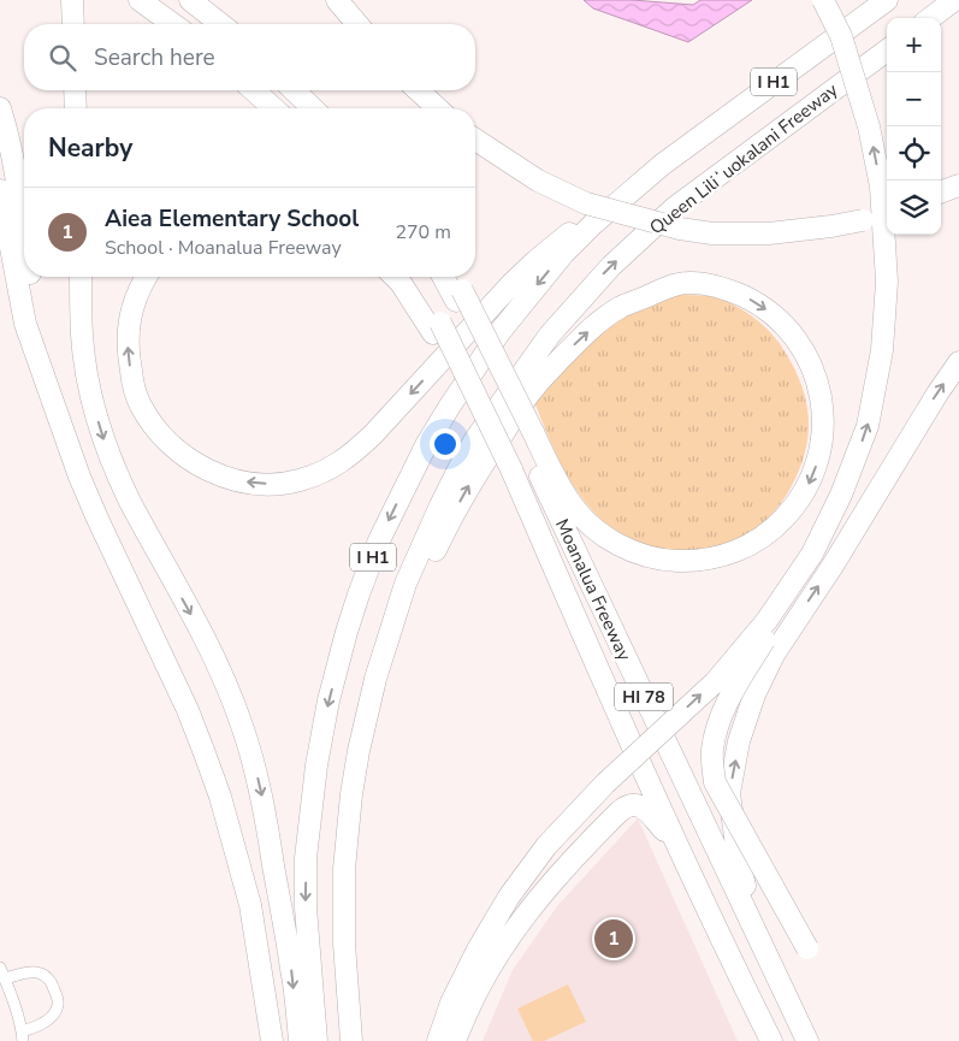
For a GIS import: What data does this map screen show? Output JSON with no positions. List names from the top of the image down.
{
  "streets": {
    "highway": [
      "I H1",
      "Queen Liliʻuokalani Freeway",
      "Moanalua Freeway",
      "HI 78"
    ]
  },
  "crossings": [
    ["Moanalua Freeway", "HI 78"]
  ],
  "page": {
    "map_buttons": ["+", "−"],
    "search": "Search here",
    "heading": "Nearby",
    "list": [
      {
        "mark": "1",
        "name": "Aiea Elementary School",
        "note": "School · Moanalua Freeway",
        "value": "270 m"
      }
    ],
    "pins": "1"
  }
}
